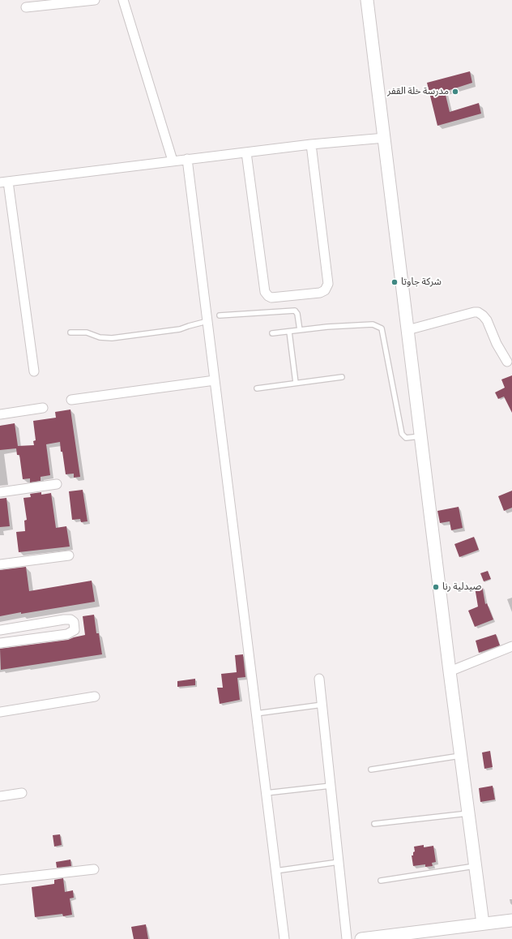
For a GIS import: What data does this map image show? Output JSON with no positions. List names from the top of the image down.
{
  "places": ["مدرسة خلة القفر", "شركة جاوتا", "صيدلية رنا"]
}
